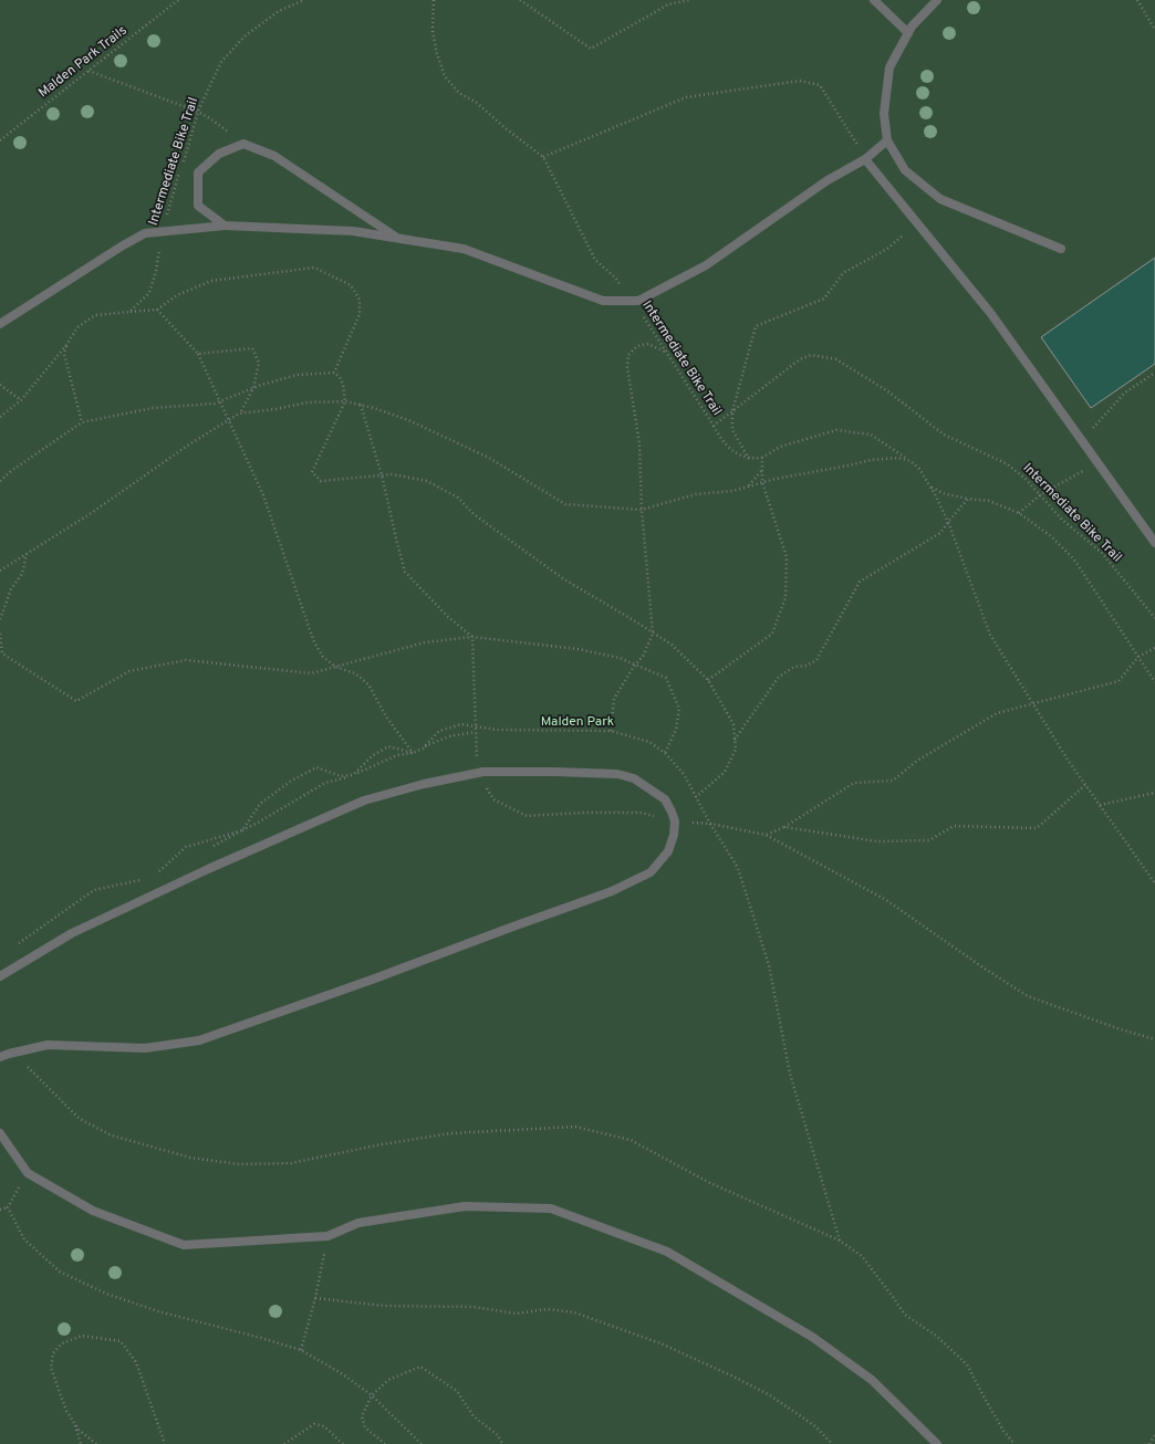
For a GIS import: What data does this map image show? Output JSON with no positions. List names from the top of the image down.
{
  "streets": {
    "path": ["Malden Park Trails", "Intermediate Bike Trail"]
  },
  "parks": ["Malden Park"]
}
